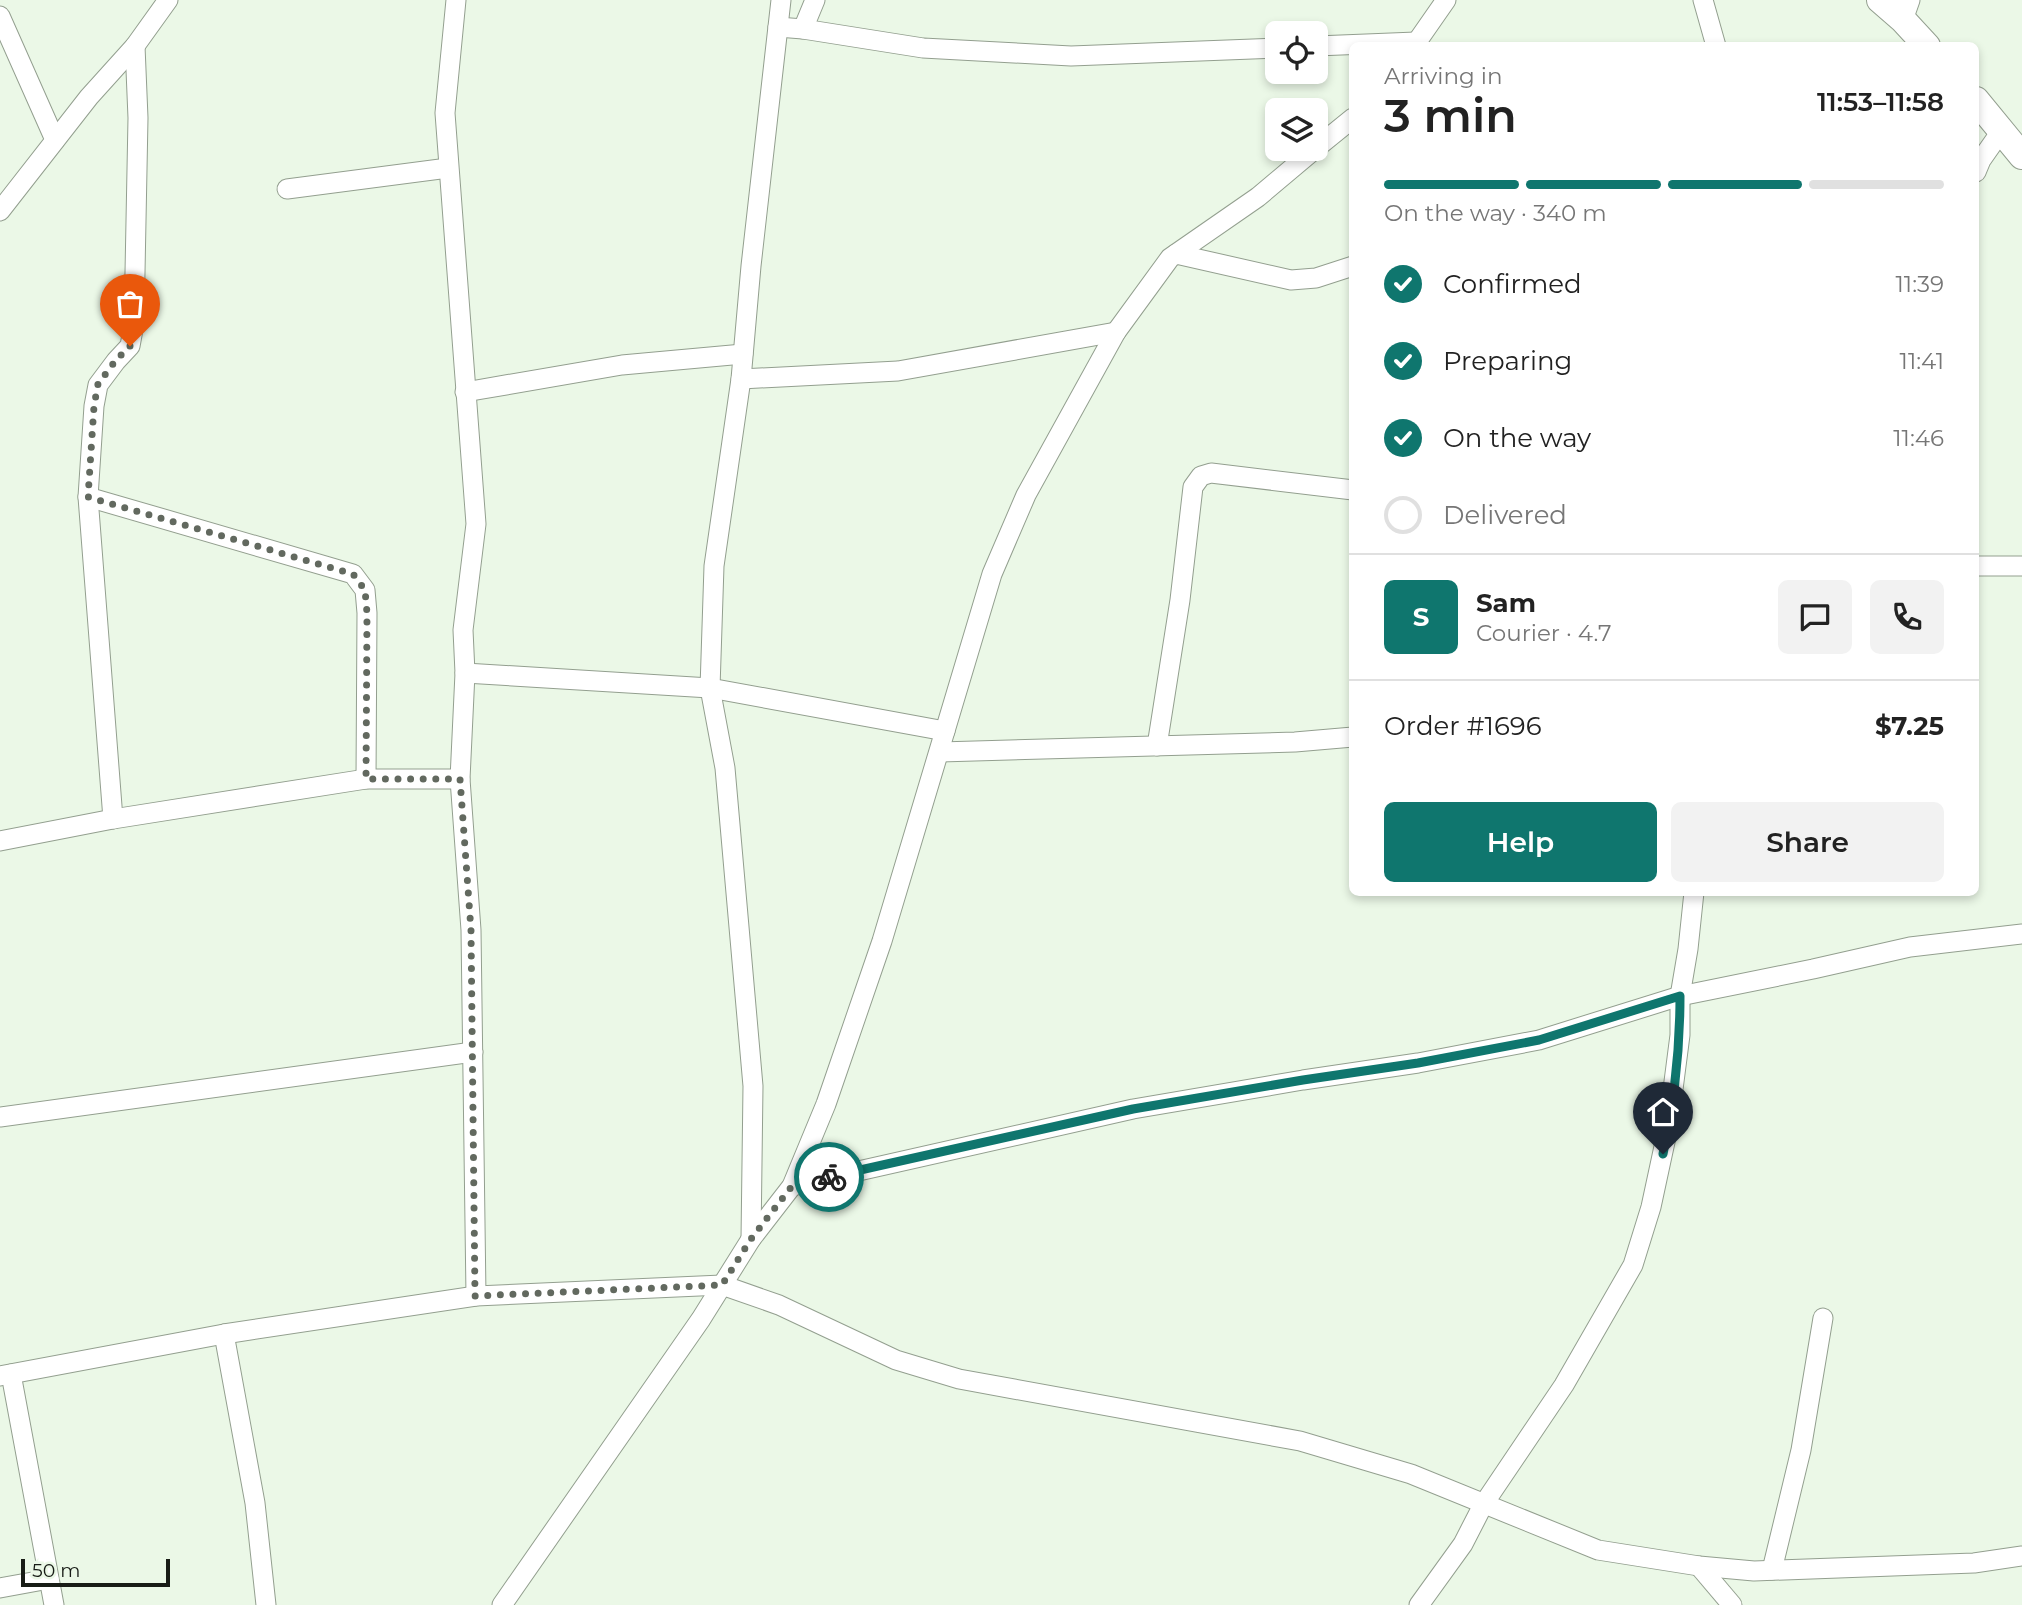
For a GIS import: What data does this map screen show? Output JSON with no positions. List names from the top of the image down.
{
  "scale_bar": "50 m",
  "page": {
    "heading": ["3 min", "Arriving in", "11:53–11:58"],
    "panel": [
      "Sam",
      "Courier · 4.7",
      "Order #1696",
      "$7.25"
    ],
    "bar": "On the way · 340 m",
    "list": [
      ["Confirmed", "11:39"],
      ["Preparing", "11:41"],
      ["On the way", "11:46"],
      "Delivered"
    ],
    "round": "S",
    "buttons": ["Help", "Share"],
    "scale": "50 m"
  }
}
